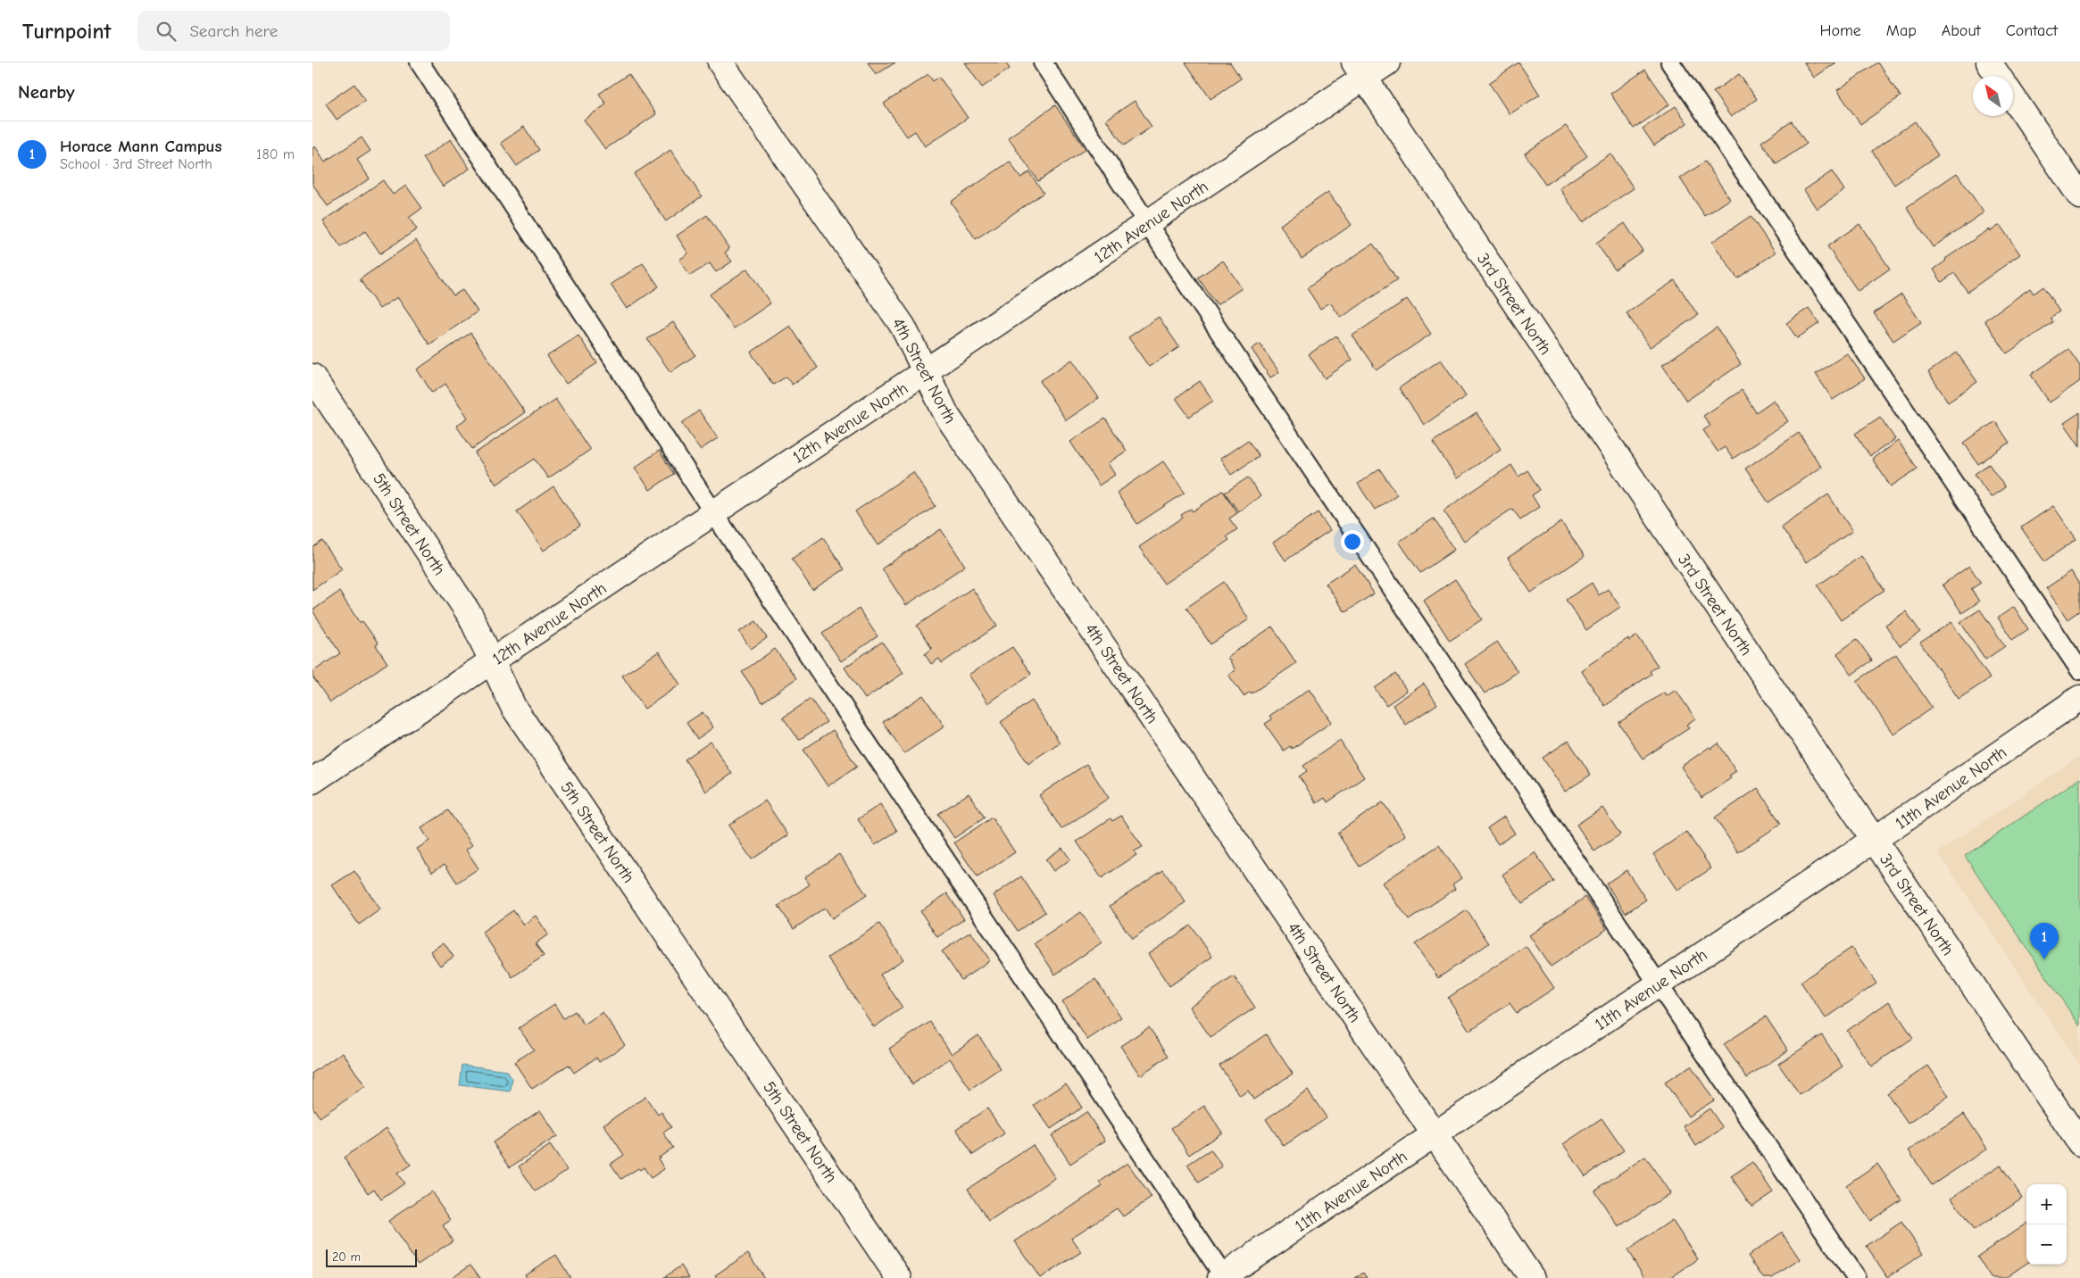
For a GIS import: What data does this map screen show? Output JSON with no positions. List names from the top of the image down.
{
  "streets": {
    "street": [
      "12th Avenue North",
      "3rd Street North",
      "4th Street North",
      "5th Street North",
      "11th Avenue North"
    ]
  },
  "crossings": [
    ["12th Avenue North", "3rd Street North"],
    ["12th Avenue North", "4th Street North"],
    ["12th Avenue North", "5th Street North"],
    ["3rd Street North", "11th Avenue North"],
    ["4th Street North", "11th Avenue North"]
  ],
  "scale_bar": "20 m",
  "north": "top left",
  "page": {
    "header": "Turnpoint",
    "search": "Search here",
    "nav": [
      "Home",
      "Map",
      "About",
      "Contact"
    ],
    "heading": "Nearby",
    "list": [
      {
        "mark": "1",
        "name": "Horace Mann Campus",
        "note": "School · 3rd Street North",
        "value": "180 m"
      }
    ],
    "pins": "1",
    "map_buttons": ["+", "−"],
    "scale": "20 m"
  }
}
